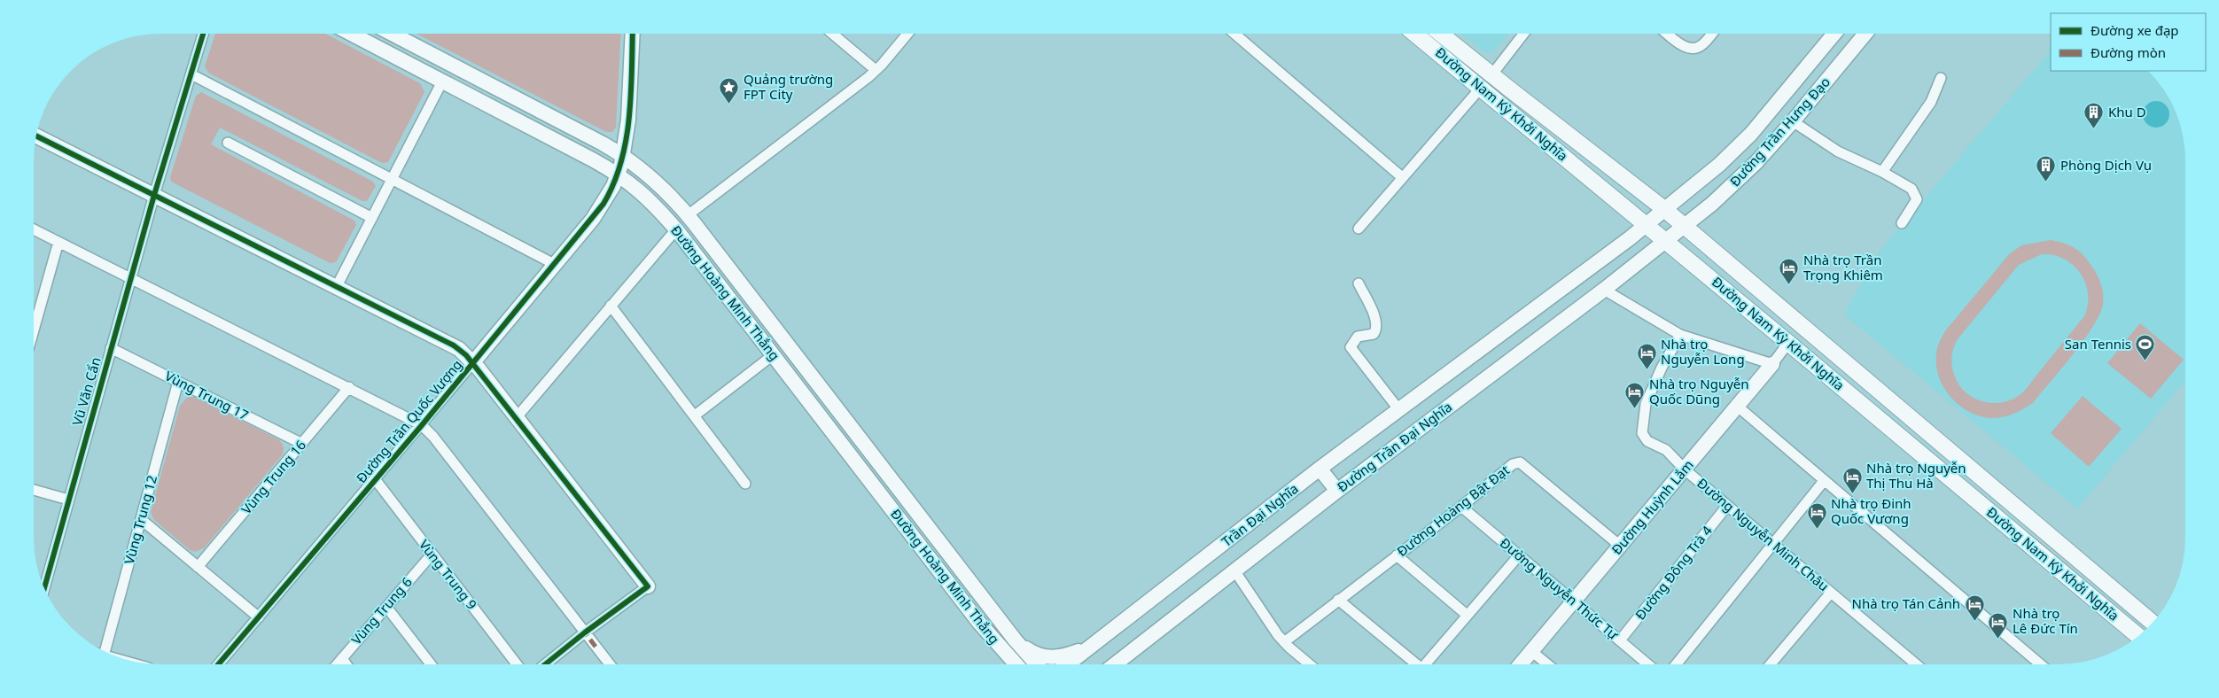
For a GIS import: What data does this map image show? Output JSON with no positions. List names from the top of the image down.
{
  "streets": {
    "main road": [
      "Đường Nam Kỳ Khởi Nghĩa",
      "Đường Trần Hưng Đạo",
      "Đường Hoàng Minh Thắng",
      "Đường Trần Quốc Vượng",
      "Đường Trần Đại Nghĩa",
      "Đường Huỳnh Lắm",
      "Trần Đại Nghĩa"
    ],
    "street": [
      "Vũ Văn Cẩn",
      "Vùng Trung 17",
      "Vùng Trung 16",
      "Đường Hoàng Bật Đạt",
      "Vùng Trung 12",
      "Đường Nguyễn Minh Châu",
      "Đường Đông Trà 4",
      "Vùng Trung 9",
      "Đường Nguyễn Thức Tự",
      "Vùng Trung 6"
    ]
  },
  "crossings": [
    ["Đường Nam Kỳ Khởi Nghĩa", "Đường Trần Hưng Đạo"],
    ["Đường Nam Kỳ Khởi Nghĩa", "Đường Trần Đại Nghĩa"],
    ["Đường Nam Kỳ Khởi Nghĩa", "Đường Huỳnh Lắm"],
    ["Đường Nam Kỳ Khởi Nghĩa", "Trần Đại Nghĩa"],
    ["Đường Trần Hưng Đạo", "Đường Trần Đại Nghĩa"],
    ["Đường Trần Hưng Đạo", "Trần Đại Nghĩa"],
    ["Đường Hoàng Minh Thắng", "Đường Trần Quốc Vượng"],
    ["Vũ Văn Cẩn", "Vùng Trung 17"],
    ["Vùng Trung 17", "Vùng Trung 16"],
    ["Vùng Trung 17", "Vùng Trung 12"],
    ["Đường Trần Quốc Vượng", "Vùng Trung 9"],
    ["Đường Huỳnh Lắm", "Đường Hoàng Bật Đạt"],
    ["Đường Huỳnh Lắm", "Đường Nguyễn Minh Châu"],
    ["Đường Huỳnh Lắm", "Đường Nguyễn Thức Tự"],
    ["Đường Hoàng Bật Đạt", "Đường Nguyễn Thức Tự"],
    ["Đường Nguyễn Minh Châu", "Đường Đông Trà 4"],
    ["Đường Đông Trà 4", "Đường Nguyễn Thức Tự"],
    ["Vùng Trung 9", "Vùng Trung 6"]
  ],
  "places": {
    "place": ["Quảng trường FPT City"],
    "building": ["Khu D", "Phòng Dịch Vụ"],
    "hotel": [
      "Nhà trọ Trần Trọng Khiêm",
      "Nhà trọ Nguyễn Long",
      "Nhà trọ Nguyễn Quốc Dũng",
      "Nhà trọ Nguyễn Thị Thu Hà",
      "Nhà trọ Đinh Quốc Vương",
      "Nhà trọ Tán Cảnh",
      "Nhà trọ Lê Đức Tín"
    ],
    "sports": ["San Tennis"]
  },
  "legend": ["Đường xe đạp", "Đường mòn"]
}
